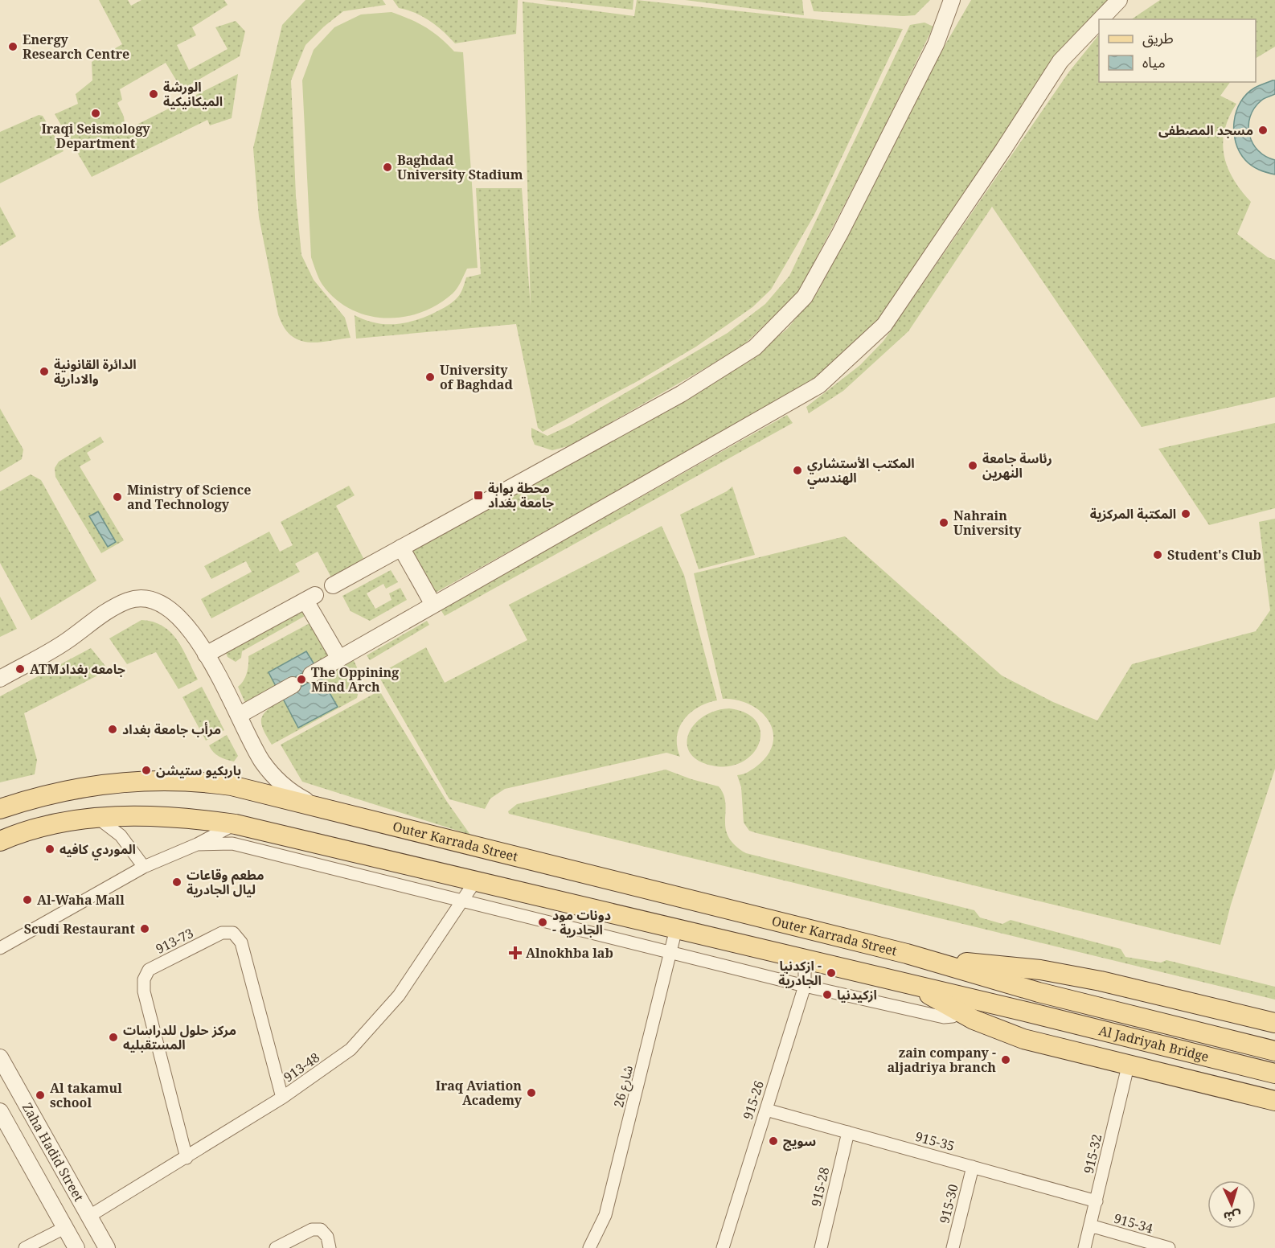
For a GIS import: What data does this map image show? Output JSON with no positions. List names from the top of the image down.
{
  "streets": {
    "main road": ["Outer Karrada Street", "Al Jadriyah Bridge"],
    "street": [
      "913-73",
      "913-48",
      "شارع 26",
      "915-26",
      "915-35",
      "Zaha Hadid Street",
      "915-32",
      "915-28",
      "915-30",
      "915-34"
    ]
  },
  "crossings": [
    ["Outer Karrada Street", "Al Jadriyah Bridge"],
    ["913-73", "913-48"],
    ["913-48", "Zaha Hadid Street"],
    ["915-26", "915-35"],
    ["915-35", "915-32"],
    ["915-35", "915-28"],
    ["915-35", "915-30"],
    ["915-32", "915-34"]
  ],
  "places": {
    "other": [
      "Energy Research Centre",
      "الورشة الميكانيكية",
      "Iraqi Seismology Department",
      "مسجد المصطفى",
      "Baghdad University Stadium",
      "الدائرة القانونية والادارية",
      "University of Baghdad",
      "رئاسة جامعة النهرين",
      "المكتب الأستشاري الهندسي",
      "Ministry of Science and Technology",
      "المكتبة المركزية",
      "Nahrain University",
      "Student's Club",
      "ATMجامعه بغداد",
      "The Oppining Mind Arch",
      "مرأب جامعة بغداد",
      "باربكيو ستيشن",
      "الموردي كافيه",
      "مطعم وقاعات ليال الجادرية",
      "Al-Waha Mall",
      "دونات مود - الجادرية",
      "Scudi Restaurant",
      "ازكدنيا - الجادرية",
      "ازكيدنيا",
      "مركز حلول للدراسات المستقبليه",
      "zain company - aljadriya branch",
      "Iraq Aviation Academy",
      "Al takamul school",
      "سويج"
    ],
    "transit": ["محطة بوابة جامعة بغداد"],
    "health": ["Alnokhba lab"]
  },
  "legend": ["طريق", "مياه"],
  "north": "bottom"
}
